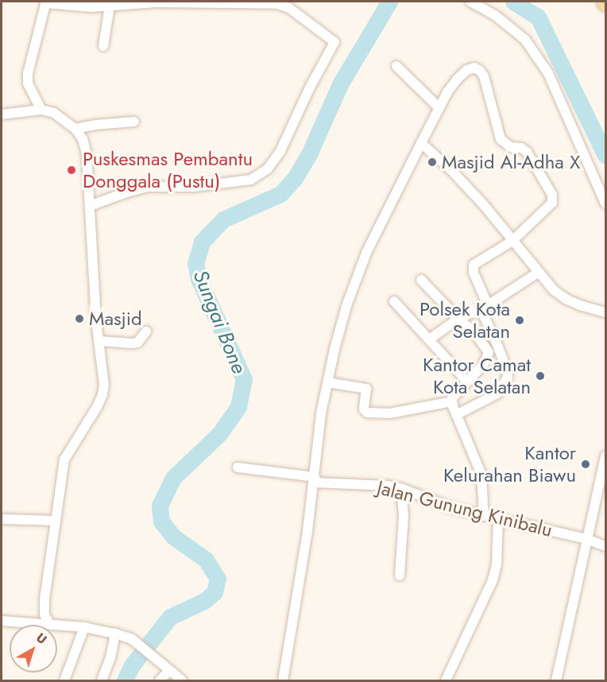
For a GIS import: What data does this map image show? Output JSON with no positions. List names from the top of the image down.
{
  "streets": {
    "street": ["Jalan Gunung Kinibalu"]
  },
  "water": ["Sungai Bone"],
  "places": [
    "Masjid Al-Adha X",
    "Puskesmas Pembantu Donggala (Pustu)",
    "Masjid",
    "Polsek Kota Selatan",
    "Kantor Camat Kota Selatan",
    "Kantor Kelurahan Biawu"
  ],
  "north": "top right"
}
